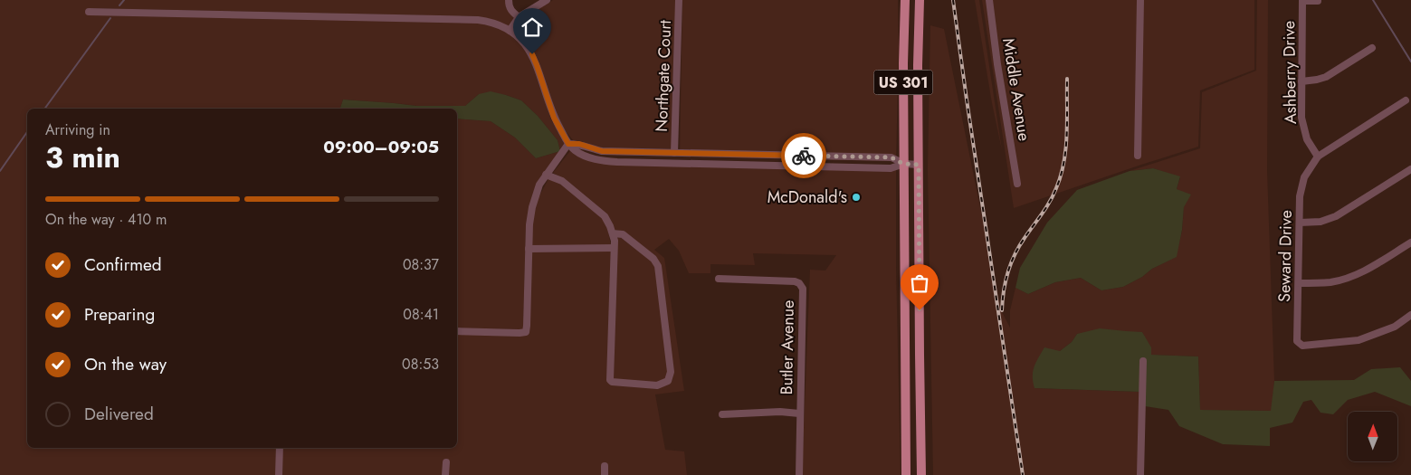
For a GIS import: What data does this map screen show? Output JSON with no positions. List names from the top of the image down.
{
  "streets": {
    "main road": ["US 301"],
    "street": [
      "Ashberry Drive",
      "Northgate Court",
      "Middle Avenue",
      "Seward Drive",
      "Butler Avenue"
    ]
  },
  "crossings": [
    ["Ashberry Drive", "Seward Drive"]
  ],
  "places": ["McDonald's"],
  "north": "top",
  "page": {
    "heading": ["3 min", "Arriving in", "09:00–09:05"],
    "bar": "On the way · 410 m",
    "list": [
      ["Confirmed", "08:37"],
      ["Preparing", "08:41"],
      ["On the way", "08:53"],
      "Delivered"
    ]
  }
}
